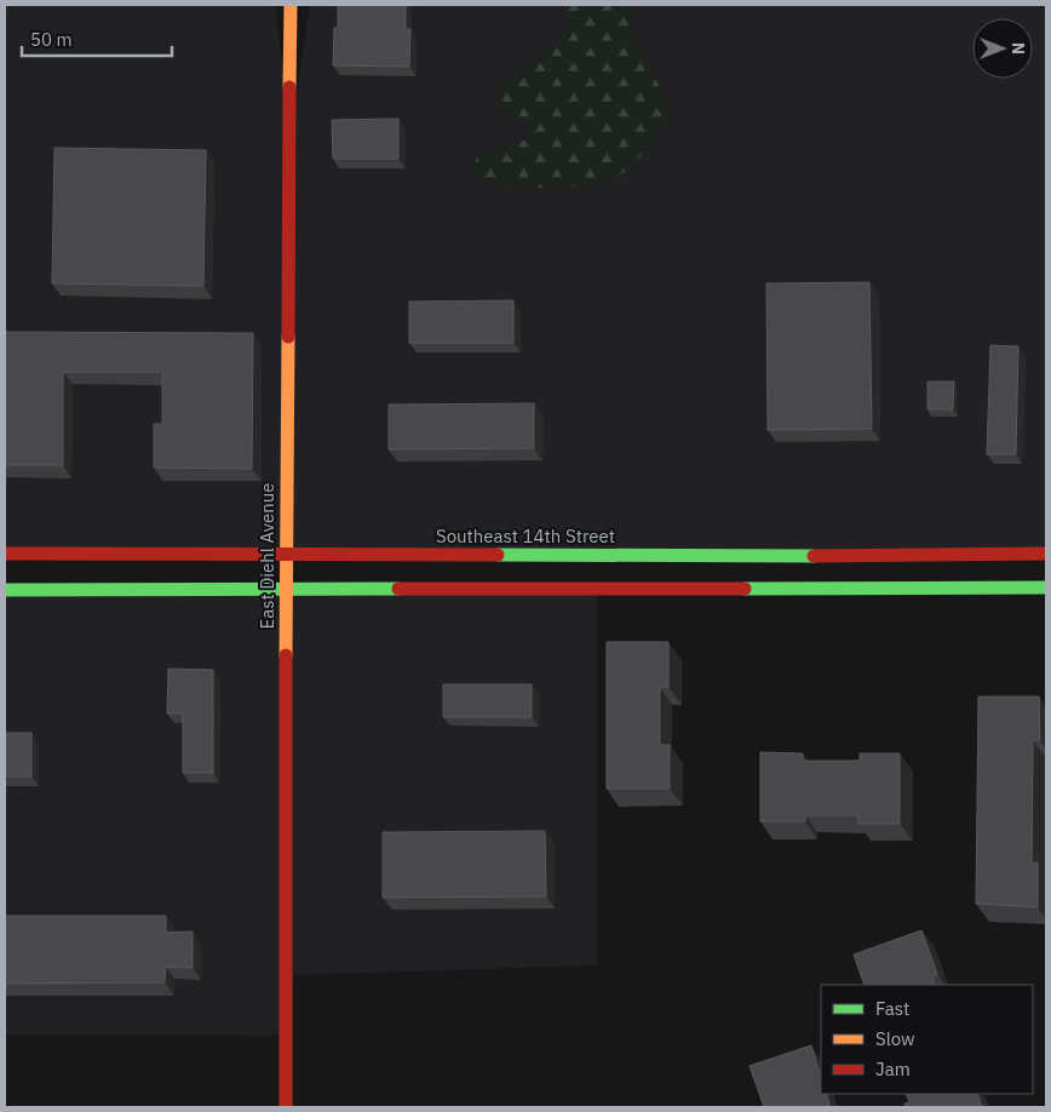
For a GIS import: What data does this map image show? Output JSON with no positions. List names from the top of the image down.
{
  "streets": {
    "main road": ["Southeast 14th Street", "East Diehl Avenue"]
  },
  "crossings": [
    ["Southeast 14th Street", "East Diehl Avenue"]
  ],
  "legend": ["Fast", "Slow", "Jam"],
  "scale_bar": "50 m",
  "north": "right"
}
